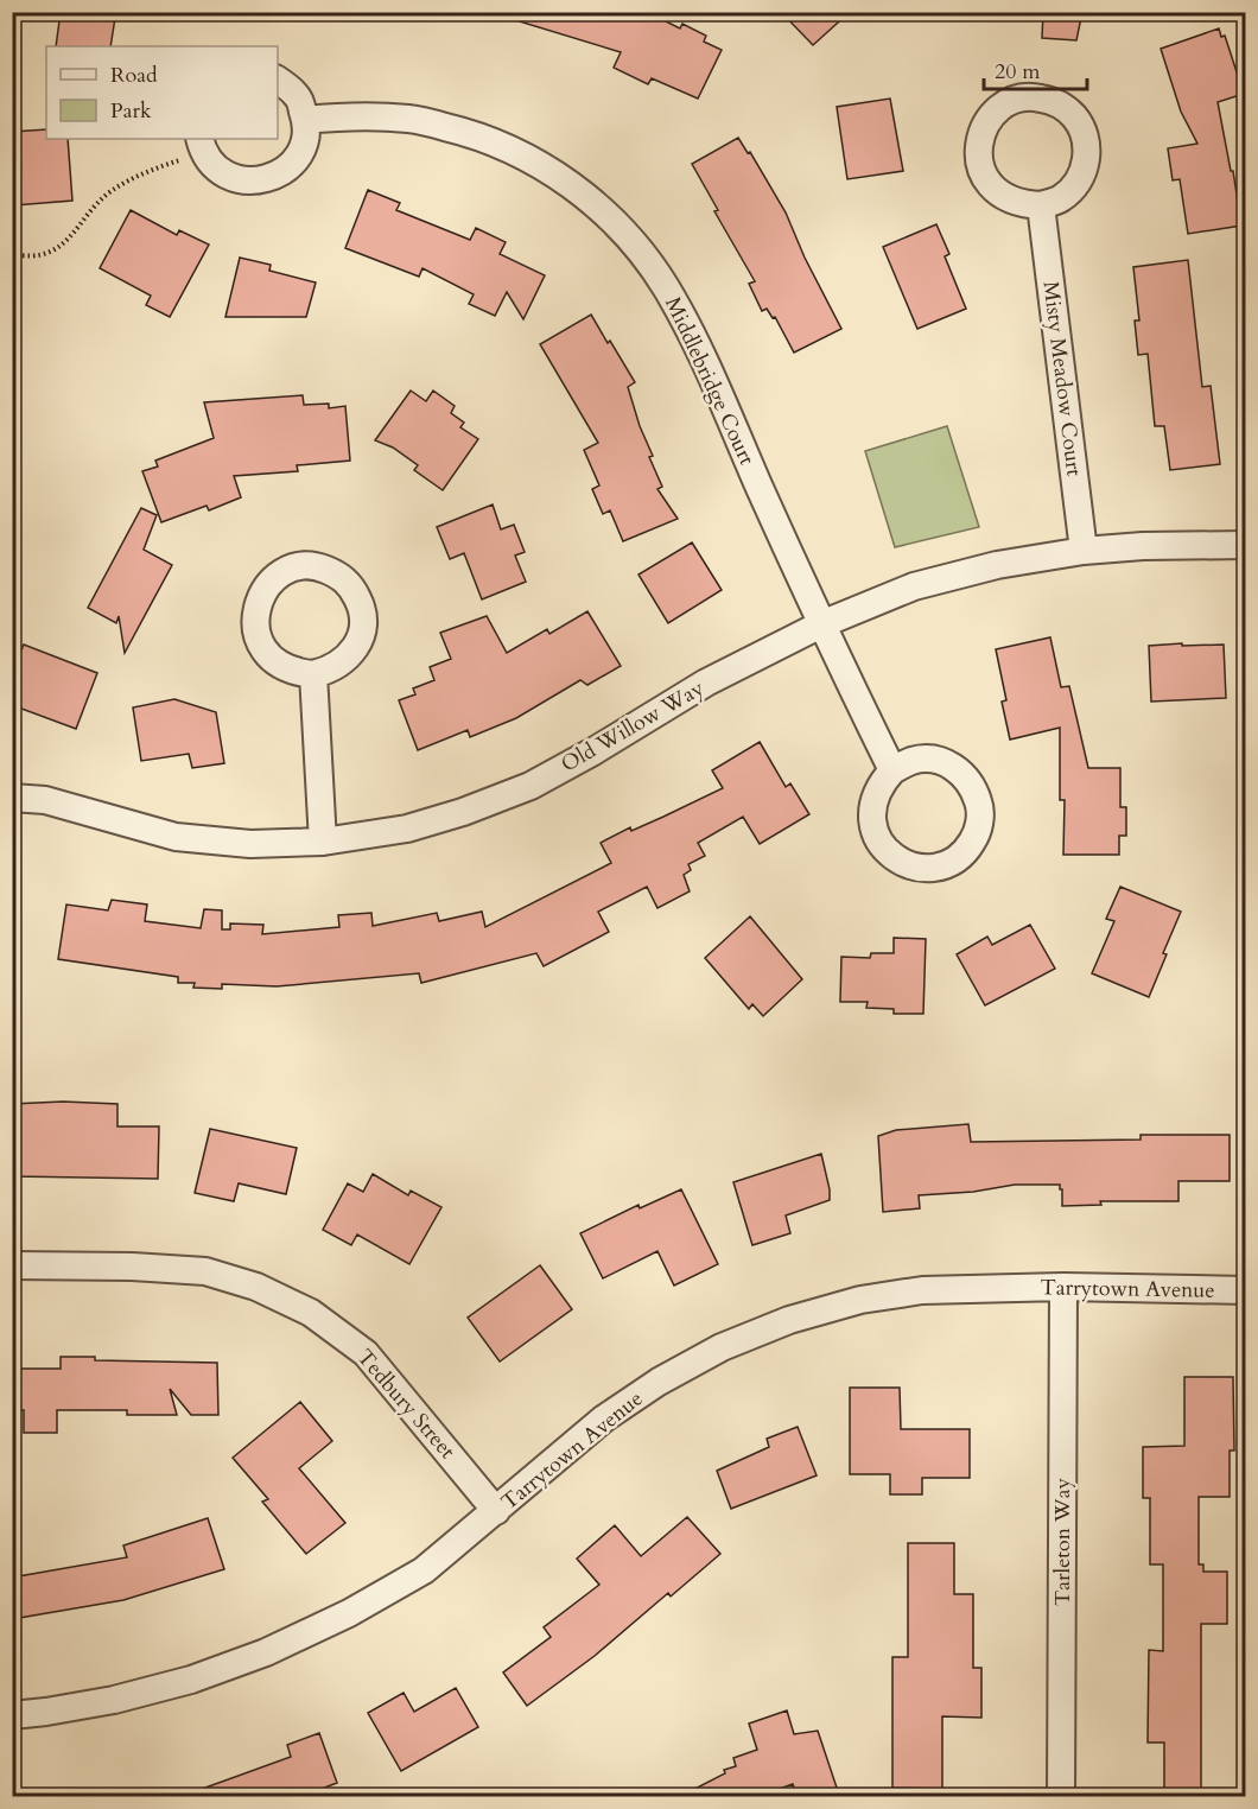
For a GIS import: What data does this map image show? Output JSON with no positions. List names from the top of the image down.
{
  "streets": {
    "street": [
      "Misty Meadow Court",
      "Middlebridge Court",
      "Old Willow Way",
      "Tarrytown Avenue",
      "Tedbury Street",
      "Tarleton Way"
    ]
  },
  "crossings": [
    ["Misty Meadow Court", "Old Willow Way"],
    ["Middlebridge Court", "Old Willow Way"],
    ["Tarrytown Avenue", "Tedbury Street"],
    ["Tarrytown Avenue", "Tarleton Way"]
  ],
  "legend": ["Road", "Park"],
  "scale_bar": "20 m"
}
